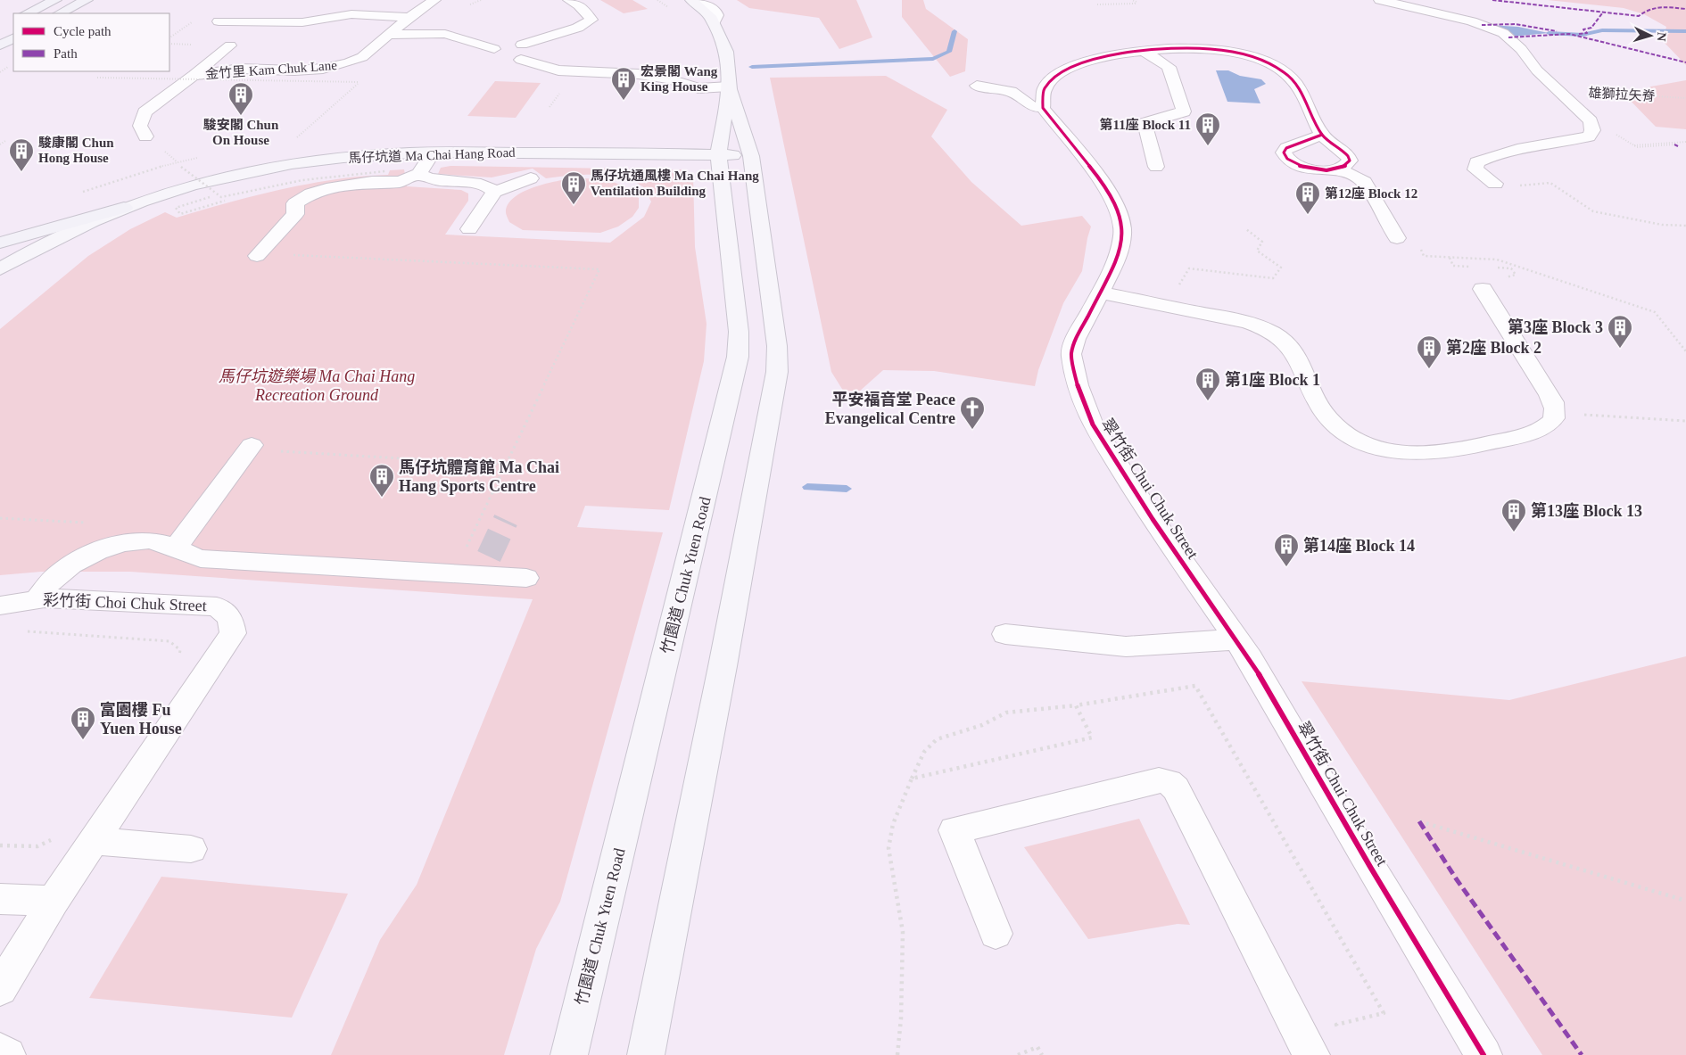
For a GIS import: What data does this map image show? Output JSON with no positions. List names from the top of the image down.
{
  "streets": {
    "main road": ["馬仔坑道 Ma Chai Hang Road", "竹園道 Chuk Yuen Road"],
    "street": ["金竹里 Kam Chuk Lane", "翠竹街 Chui Chuk Street", "彩竹街 Choi Chuk Street"],
    "path": ["雄獅拉矢脊"]
  },
  "crossings": [
    ["馬仔坑道 Ma Chai Hang Road", "竹園道 Chuk Yuen Road"]
  ],
  "parks": ["馬仔坑遊樂場 Ma Chai Hang Recreation Ground"],
  "places": {
    "building": [
      "宏景閣 Wang King House",
      "駿安閣 Chun On House",
      "第11座 Block 11",
      "駿康閣 Chun Hong House",
      "馬仔坑通風樓 Ma Chai Hang Ventilation Building",
      "第12座 Block 12",
      "第3座 Block 3",
      "第2座 Block 2",
      "第1座 Block 1",
      "馬仔坑體育館 Ma Chai Hang Sports Centre",
      "第13座 Block 13",
      "第14座 Block 14",
      "富園樓 Fu Yuen House"
    ],
    "church": ["平安福音堂 Peace Evangelical Centre"]
  },
  "legend": ["Cycle path", "Path"],
  "north": "right"
}
